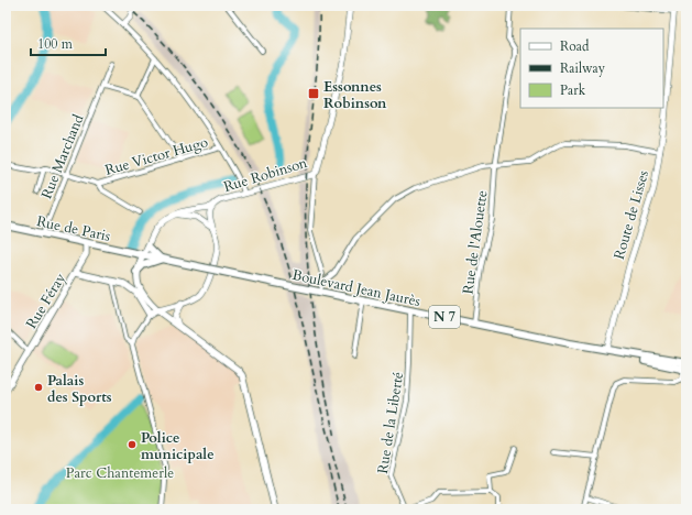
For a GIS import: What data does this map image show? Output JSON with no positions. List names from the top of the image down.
{
  "streets": {
    "main road": [
      "Rue de Paris",
      "Boulevard Jean Jaurès",
      "Rue Féray",
      "N 7"
    ],
    "street": [
      "Rue Victor Hugo",
      "Rue Marchand",
      "Rue Robinson",
      "Route de Lisses",
      "Rue de l'Alouette",
      "Rue de la Liberté"
    ]
  },
  "crossings": [
    ["Rue Marchand", "Rue de Paris"],
    ["Rue Robinson", "Rue de Paris"],
    ["Rue Robinson", "Boulevard Jean Jaurès"],
    ["Route de Lisses", "Boulevard Jean Jaurès"],
    ["Rue de Paris", "Boulevard Jean Jaurès"],
    ["Rue de Paris", "Rue Féray"],
    ["Rue de l'Alouette", "Boulevard Jean Jaurès"],
    ["Boulevard Jean Jaurès", "Rue de la Liberté"]
  ],
  "parks": ["Parc Chantemerle"],
  "places": {
    "transit": ["Essonnes Robinson"],
    "other": ["Palais des Sports", "Police municipale"]
  },
  "legend": ["Road", "Railway", "Park"],
  "scale_bar": "100 m"
}
